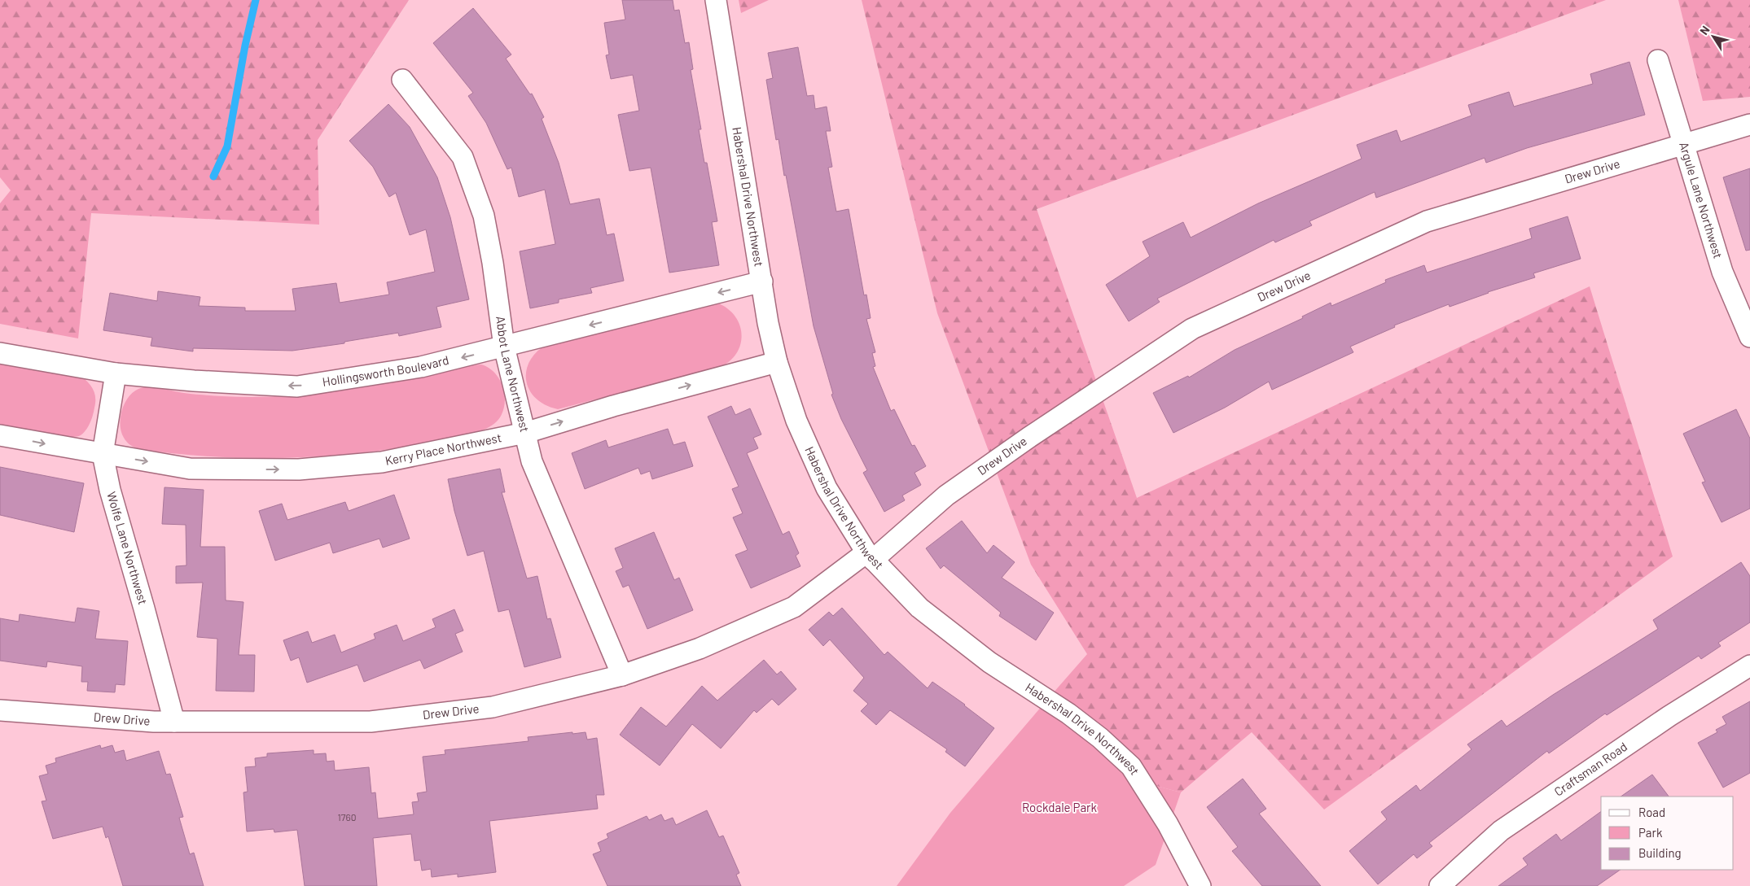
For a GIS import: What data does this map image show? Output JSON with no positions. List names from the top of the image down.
{
  "streets": {
    "street": [
      "Drew Drive",
      "Habershal Drive Northwest",
      "Argule Lane Northwest",
      "Hollingsworth Boulevard",
      "Abbot Lane Northwest",
      "Kerry Place Northwest",
      "Wolfe Lane Northwest",
      "Craftsman Road"
    ]
  },
  "crossings": [
    ["Drew Drive", "Habershal Drive Northwest"],
    ["Drew Drive", "Argule Lane Northwest"],
    ["Drew Drive", "Abbot Lane Northwest"],
    ["Drew Drive", "Wolfe Lane Northwest"],
    ["Habershal Drive Northwest", "Hollingsworth Boulevard"],
    ["Habershal Drive Northwest", "Kerry Place Northwest"],
    ["Hollingsworth Boulevard", "Abbot Lane Northwest"],
    ["Hollingsworth Boulevard", "Wolfe Lane Northwest"],
    ["Abbot Lane Northwest", "Kerry Place Northwest"],
    ["Kerry Place Northwest", "Wolfe Lane Northwest"]
  ],
  "one_way": ["Hollingsworth Boulevard", "Kerry Place Northwest"],
  "parks": ["Rockdale Park"],
  "house_numbers": ["1760"],
  "legend": ["Road", "Park", "Building"],
  "north": "top left"
}
